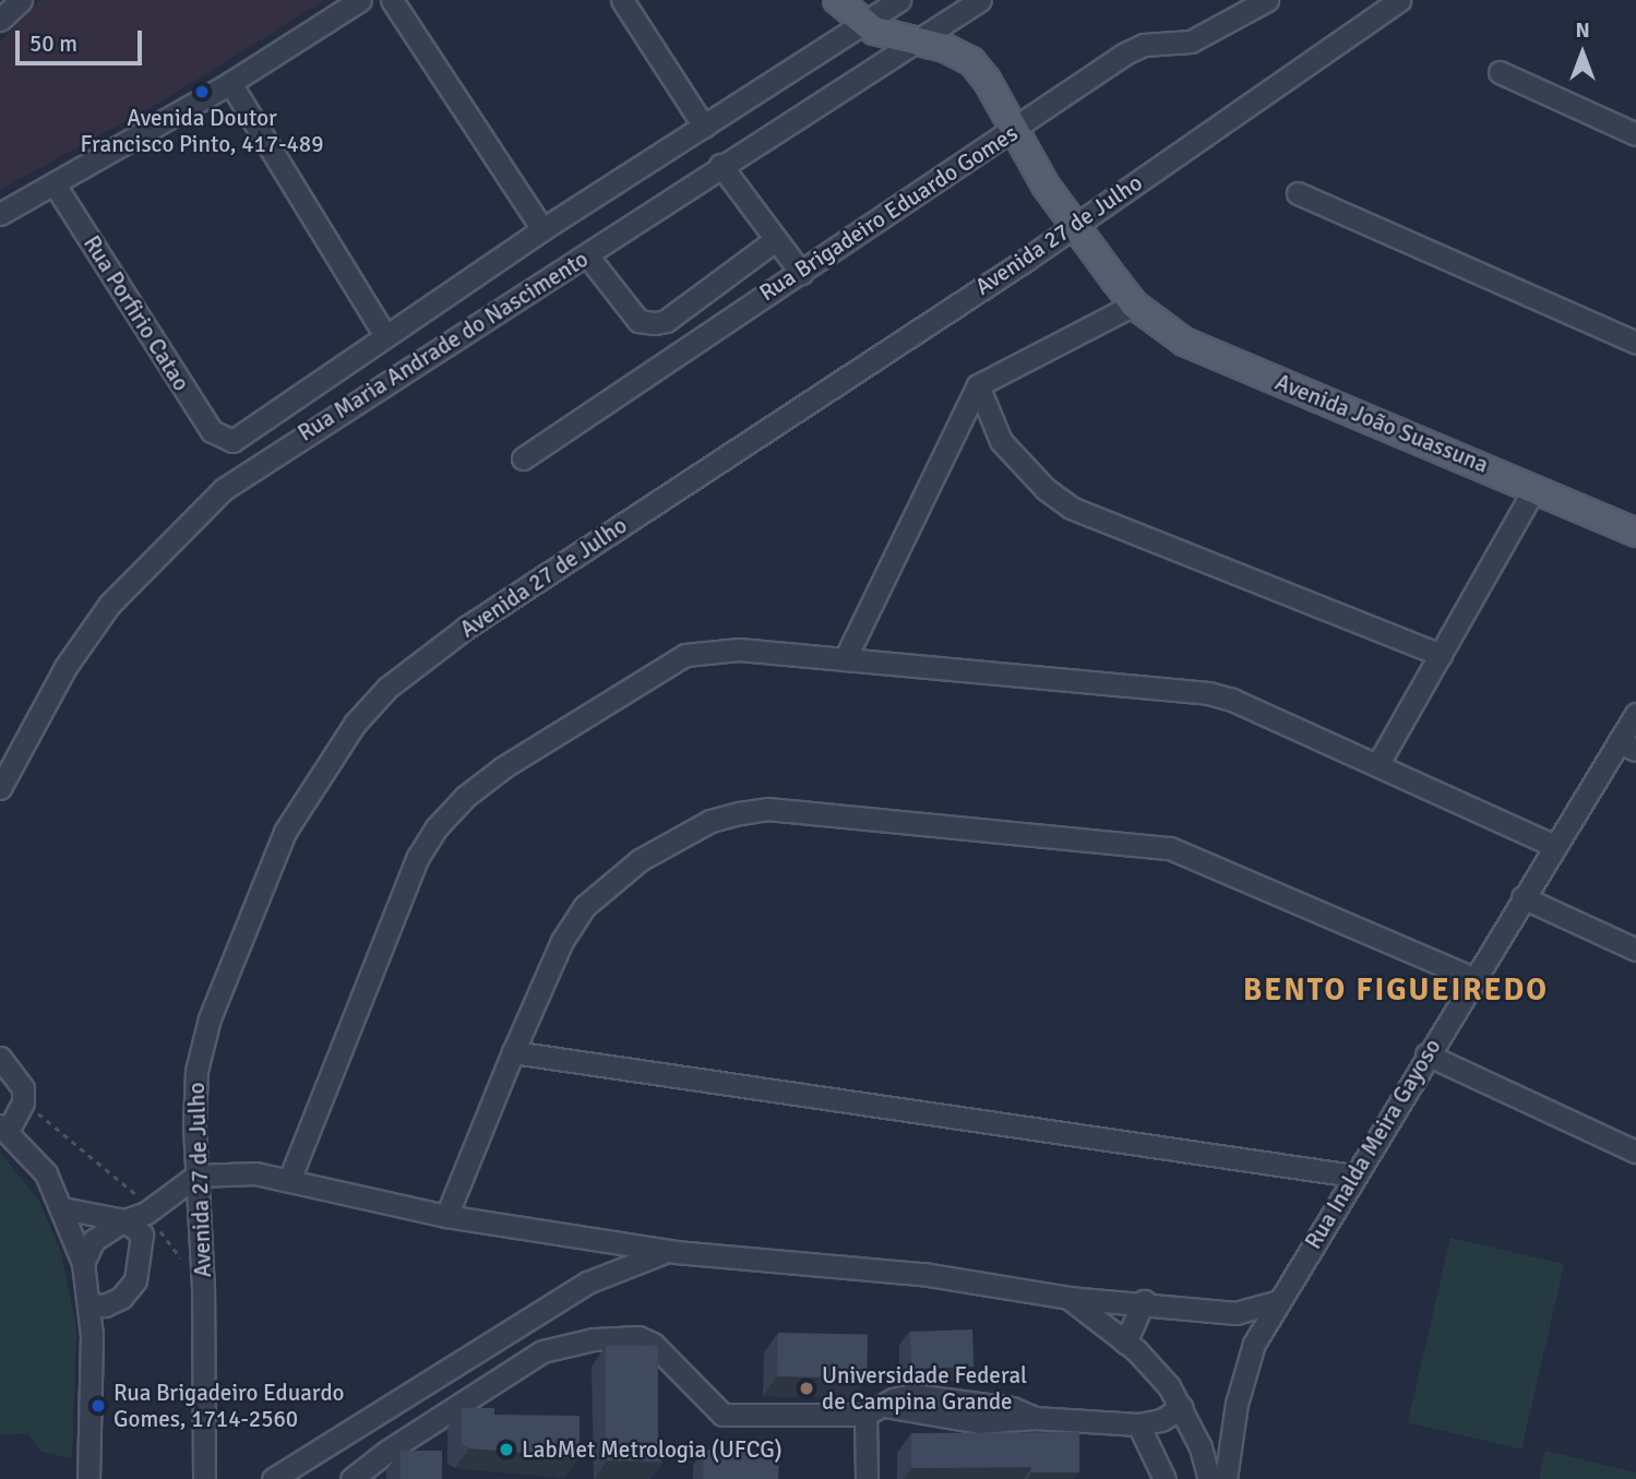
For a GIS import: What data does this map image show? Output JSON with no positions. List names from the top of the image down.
{
  "streets": {
    "main road": ["Avenida João Suassuna"],
    "street": [
      "Rua Brigadeiro Eduardo Gomes",
      "Avenida 27 de Julho",
      "Rua Porfirio Catao",
      "Rua Maria Andrade do Nascimento",
      "Rua Inalda Meira Gayoso"
    ]
  },
  "crossings": [
    ["Rua Brigadeiro Eduardo Gomes", "Avenida João Suassuna"],
    ["Avenida 27 de Julho", "Avenida João Suassuna"],
    ["Rua Porfirio Catao", "Rua Maria Andrade do Nascimento"],
    ["Rua Maria Andrade do Nascimento", "Avenida João Suassuna"]
  ],
  "districts": ["BENTO FIGUEIREDO"],
  "places": [
    "Avenida Doutor Francisco Pinto, 417-489",
    "Universidade Federal de Campina Grande",
    "Rua Brigadeiro Eduardo Gomes, 1714-2560",
    "LabMet Metrologia (UFCG)"
  ],
  "scale_bar": "50 m",
  "north": "top"
}
